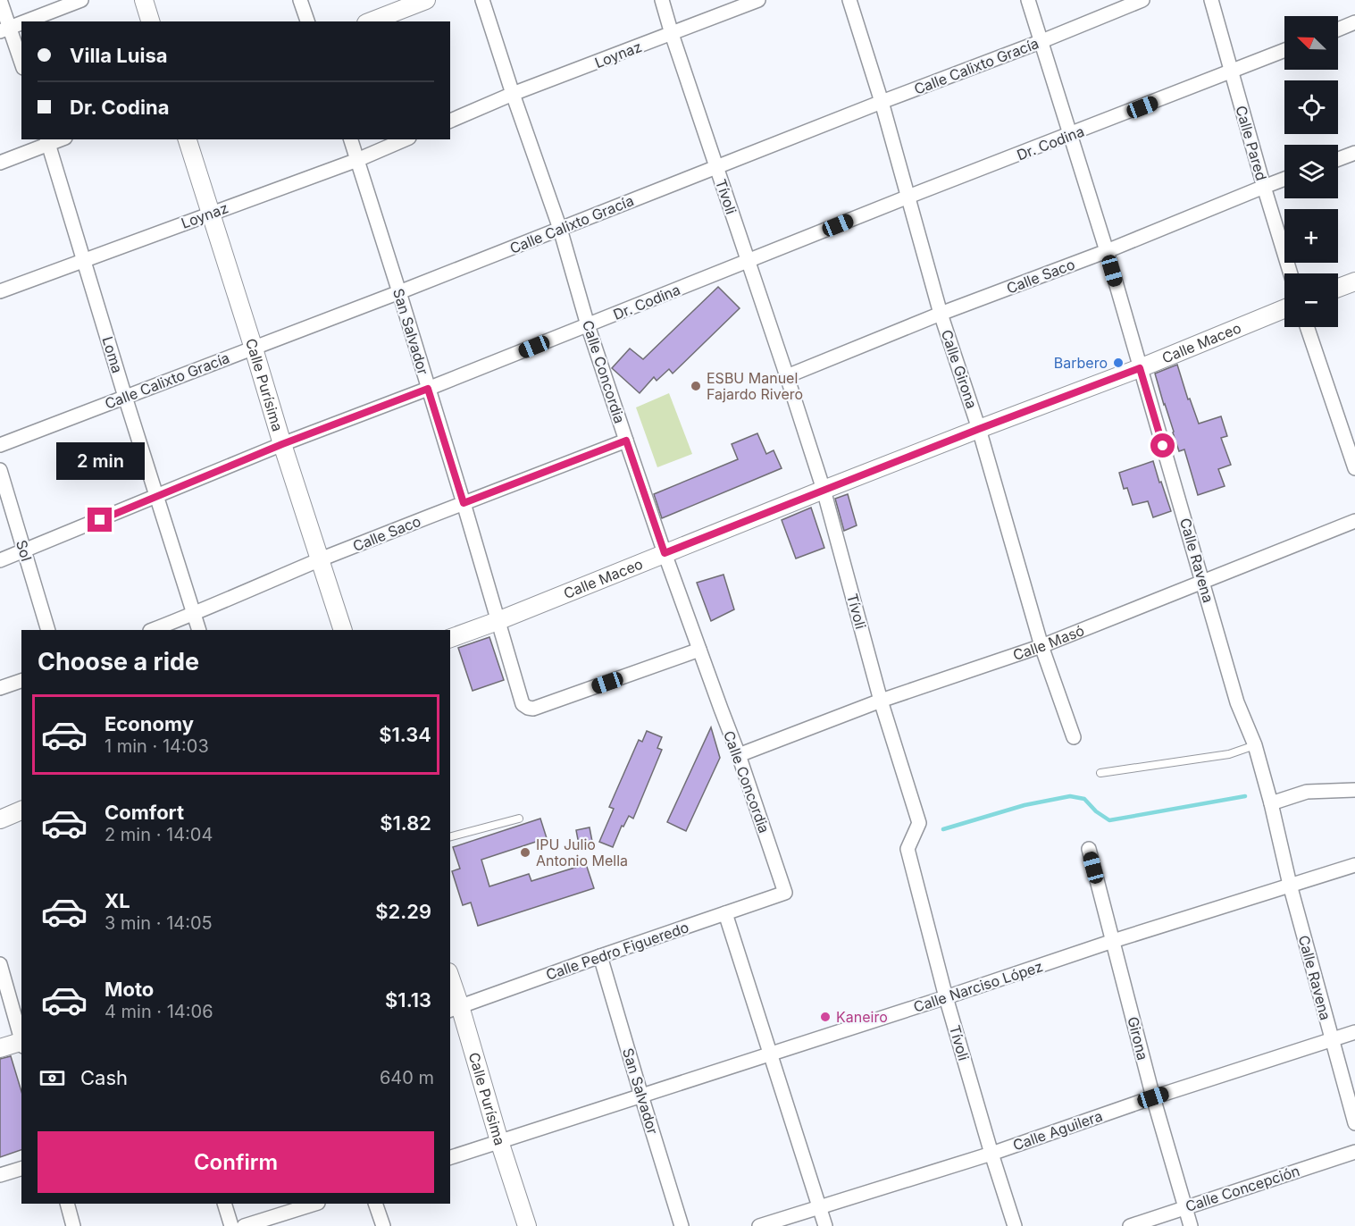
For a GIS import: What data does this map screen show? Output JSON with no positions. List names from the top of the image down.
{
  "streets": {
    "street": [
      "Loynaz",
      "Calle Calixto Gracía",
      "Dr. Codina",
      "Calle Pared",
      "Tívoli",
      "Calle Saco",
      "San Salvador",
      "Calle Maceo",
      "Loma",
      "Calle Girona",
      "Calle Concordia",
      "Calle Purísima",
      "Sol",
      "Calle Ravena",
      "Calle Masó",
      "Calle Pedro Figueredo",
      "Calle Narciso López",
      "Girona",
      "Calle Aguilera",
      "Calle Concepción"
    ]
  },
  "crossings": [
    ["Loynaz", "Tívoli"],
    ["Loynaz", "San Salvador"],
    ["Loynaz", "Loma"],
    ["Loynaz", "Calle Concordia"],
    ["Loynaz", "Calle Purísima"],
    ["Calle Calixto Gracía", "Tívoli"],
    ["Calle Calixto Gracía", "San Salvador"],
    ["Calle Calixto Gracía", "Loma"],
    ["Calle Calixto Gracía", "Calle Girona"],
    ["Calle Calixto Gracía", "Calle Concordia"],
    ["Calle Calixto Gracía", "Calle Purísima"],
    ["Calle Calixto Gracía", "Calle Ravena"],
    ["Dr. Codina", "Calle Pared"],
    ["Dr. Codina", "Tívoli"],
    ["Dr. Codina", "San Salvador"],
    ["Dr. Codina", "Loma"],
    ["Dr. Codina", "Calle Girona"],
    ["Dr. Codina", "Calle Concordia"],
    ["Dr. Codina", "Calle Purísima"],
    ["Dr. Codina", "Sol"],
    ["Dr. Codina", "Calle Ravena"],
    ["Calle Pared", "Calle Saco"],
    ["Tívoli", "Calle Saco"],
    ["Tívoli", "Calle Maceo"],
    ["Tívoli", "Calle Masó"],
    ["Tívoli", "Calle Narciso López"],
    ["Tívoli", "Calle Aguilera"],
    ["Calle Saco", "San Salvador"],
    ["Calle Saco", "Loma"],
    ["Calle Saco", "Calle Girona"],
    ["Calle Saco", "Calle Concordia"],
    ["Calle Saco", "Calle Purísima"],
    ["Calle Saco", "Calle Ravena"],
    ["San Salvador", "Calle Maceo"],
    ["San Salvador", "Calle Concordia"],
    ["San Salvador", "Calle Pedro Figueredo"],
    ["San Salvador", "Calle Narciso López"],
    ["Calle Maceo", "Calle Girona"],
    ["Calle Maceo", "Calle Concordia"],
    ["Calle Maceo", "Calle Ravena"],
    ["Calle Girona", "Calle Masó"],
    ["Calle Concordia", "Calle Masó"],
    ["Calle Concordia", "Calle Pedro Figueredo"],
    ["Calle Purísima", "Calle Pedro Figueredo"],
    ["Calle Purísima", "Calle Narciso López"],
    ["Calle Ravena", "Calle Masó"],
    ["Calle Ravena", "Calle Narciso López"],
    ["Calle Ravena", "Calle Aguilera"],
    ["Calle Narciso López", "Girona"],
    ["Girona", "Calle Aguilera"],
    ["Girona", "Calle Concepción"]
  ],
  "places": [
    "Barbero",
    "ESBU Manuel Fajardo Rivero",
    "IPU Julio Antonio Mella",
    "Kaneiro"
  ],
  "north": "top left",
  "page": {
    "map_buttons": ["+", "−"],
    "banner": ["Villa Luisa", "Dr. Codina"],
    "bubble": "2 min",
    "heading": "Choose a ride",
    "list": [
      {
        "name": "Economy",
        "note": "1 min · 14:03",
        "value": "$1.34"
      },
      {
        "name": "Comfort",
        "note": "2 min · 14:04",
        "value": "$1.82"
      },
      {
        "name": "XL",
        "note": "3 min · 14:05",
        "value": "$2.29"
      },
      {
        "name": "Moto",
        "note": "4 min · 14:06",
        "value": "$1.13"
      }
    ],
    "pay": ["Cash", "640 m"],
    "buttons": "Confirm"
  }
}
